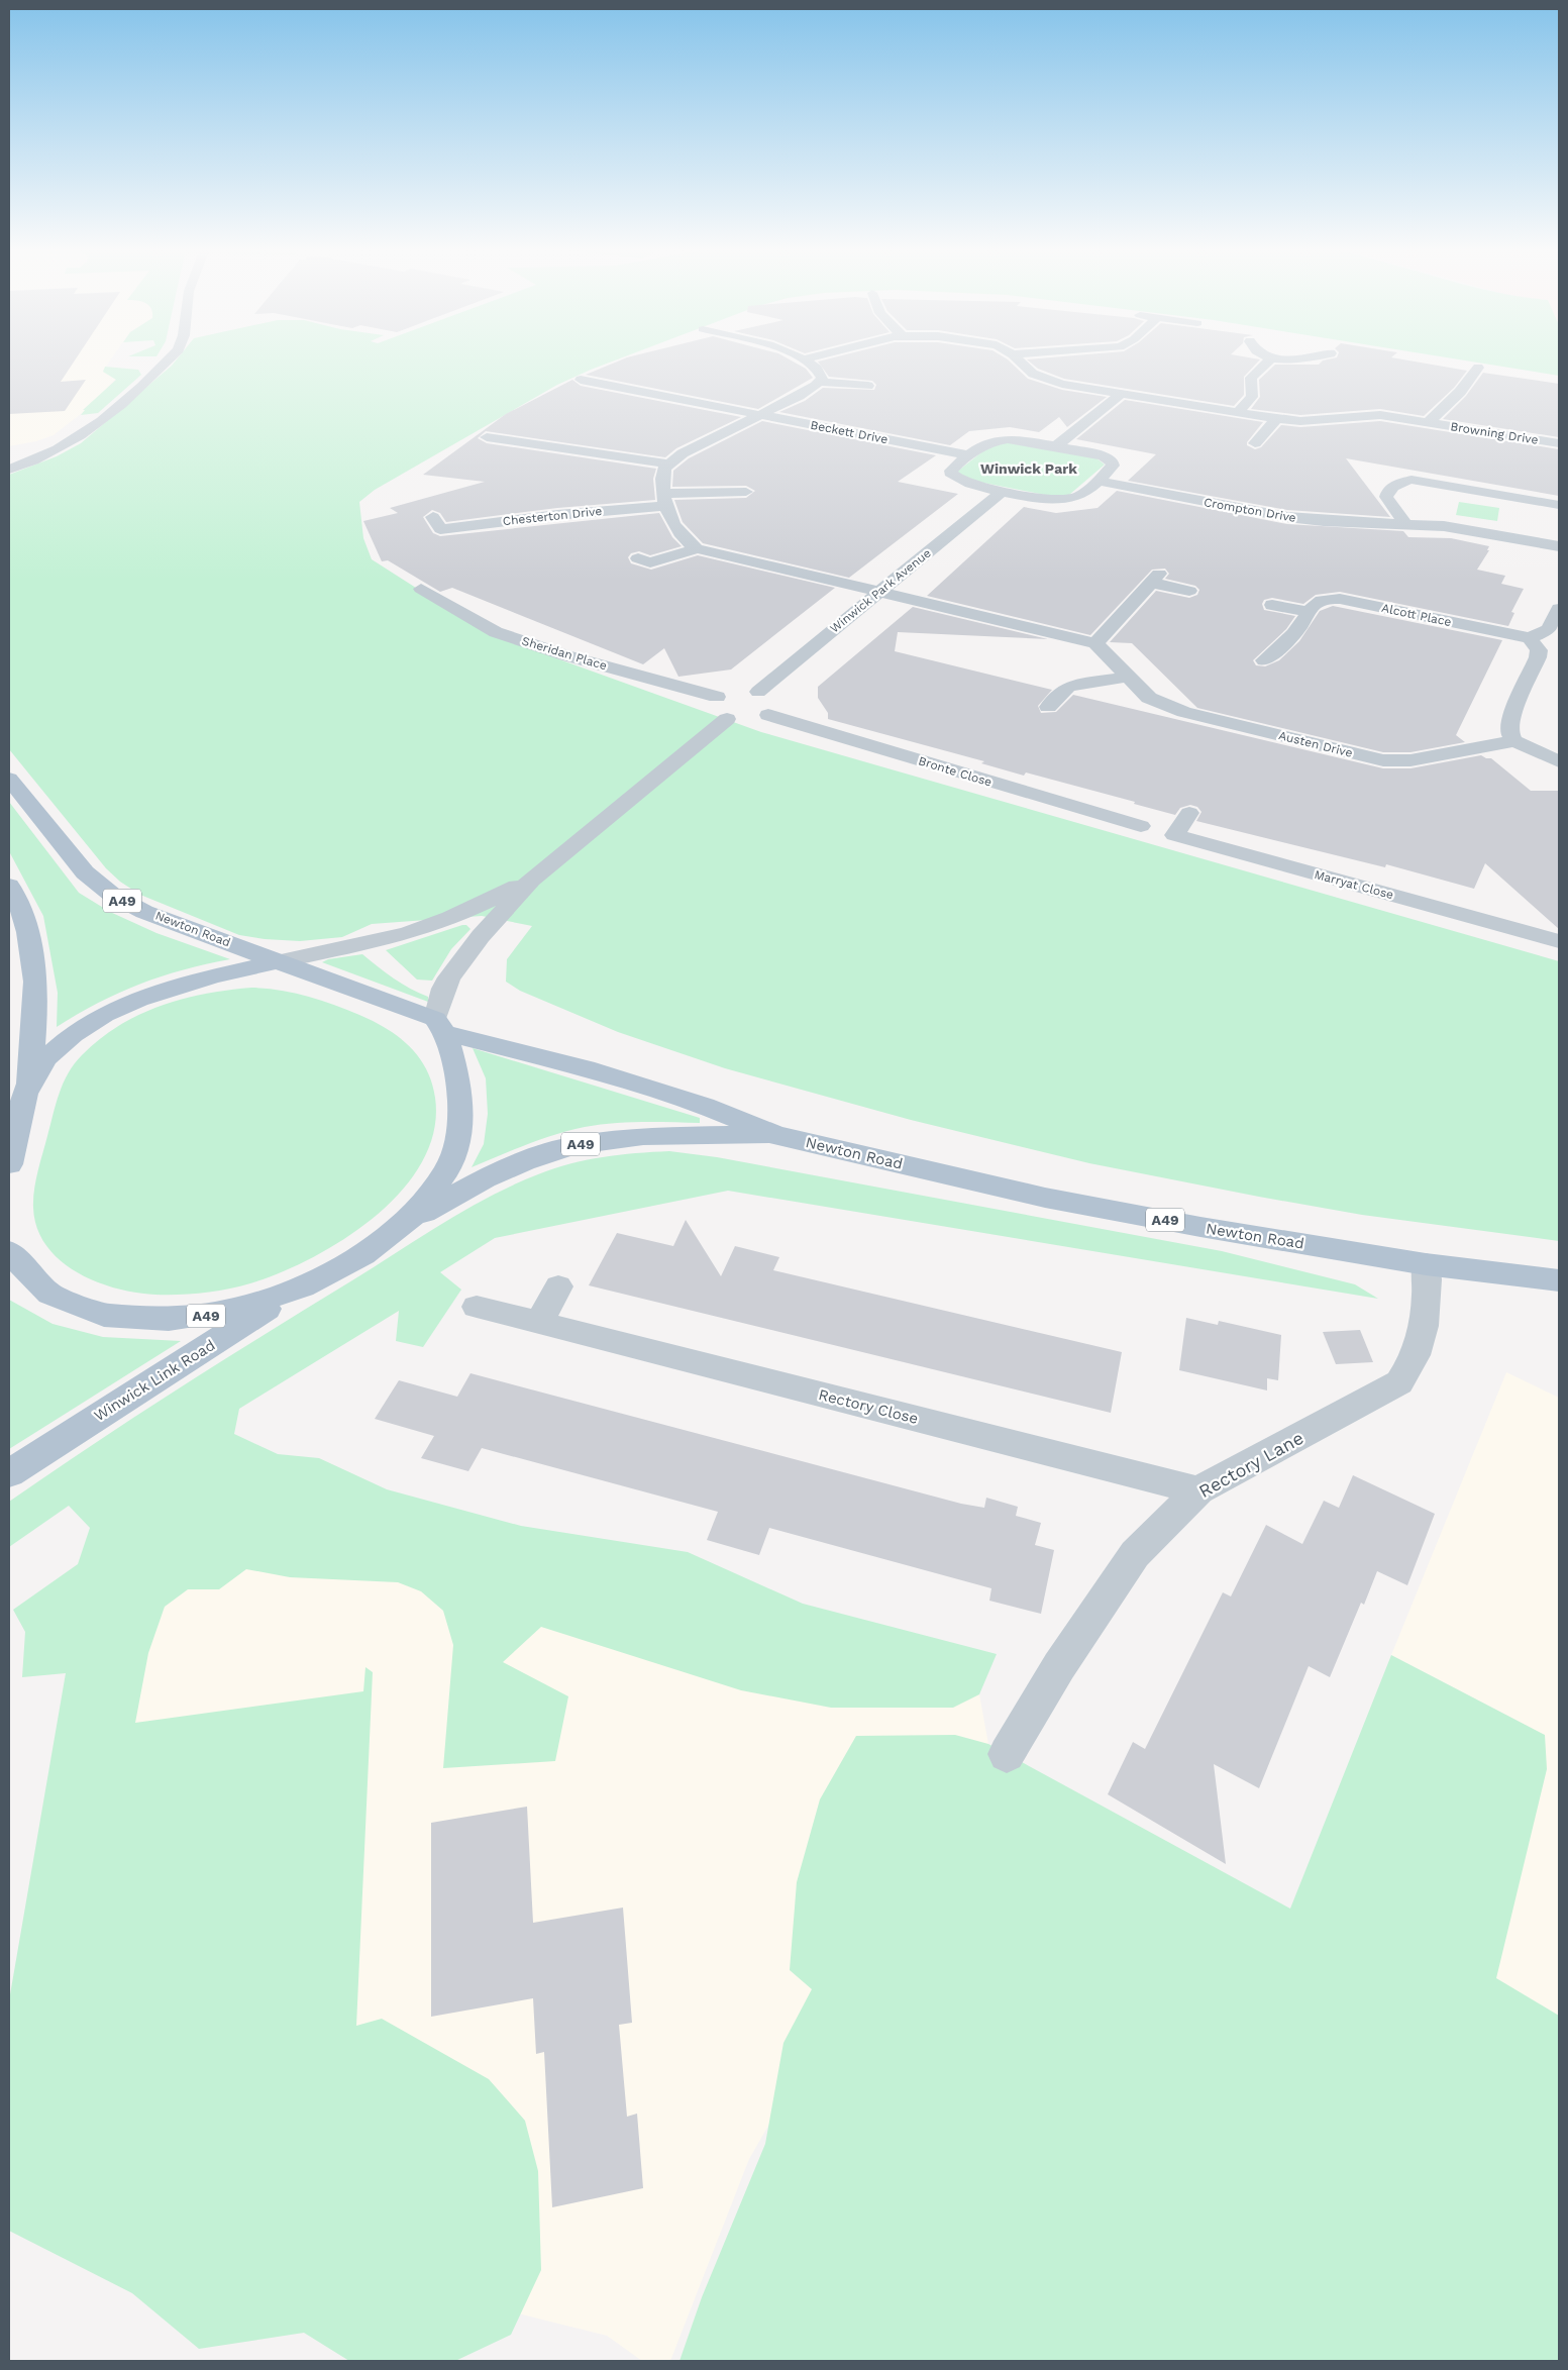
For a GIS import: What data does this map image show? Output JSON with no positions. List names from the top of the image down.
{
  "streets": {
    "main road": ["A49", "Newton Road", "Winwick Link Road"],
    "street": [
      "Beckett Drive",
      "Browning Drive",
      "Crompton Drive",
      "Chesterton Drive",
      "Winwick Park Avenue",
      "Alcott Place",
      "Sheridan Place",
      "Austen Drive",
      "Bronte Close",
      "Marryat Close",
      "Rectory Close",
      "Rectory Lane"
    ]
  },
  "crossings": [
    ["Winwick Park Avenue", "Sheridan Place"],
    ["A49", "Newton Road"],
    ["A49", "Winwick Link Road"],
    ["Newton Road", "Rectory Lane"],
    ["Rectory Close", "Rectory Lane"]
  ],
  "districts": ["Winwick Park"]
}
